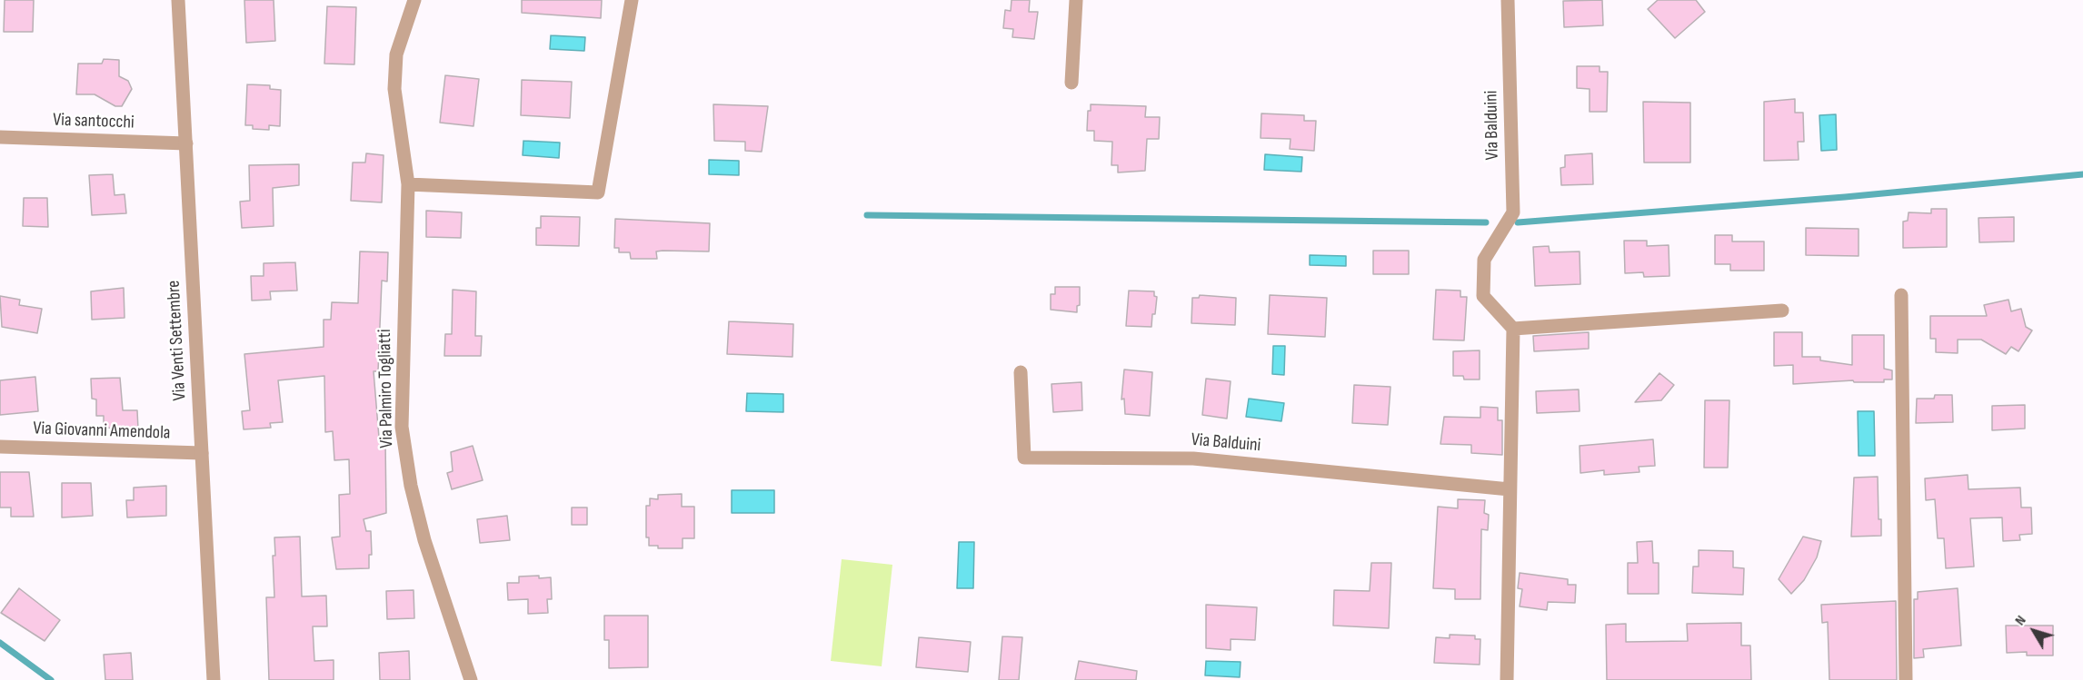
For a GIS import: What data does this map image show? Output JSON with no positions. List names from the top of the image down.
{
  "streets": {
    "street": [
      "Via santocchi",
      "Via Balduini",
      "Via Venti Settembre",
      "Via Palmiro Togliatti",
      "Via Giovanni Amendola"
    ]
  },
  "crossings": [
    ["Via santocchi", "Via Venti Settembre"],
    ["Via Venti Settembre", "Via Giovanni Amendola"]
  ],
  "north": "top left"
}
